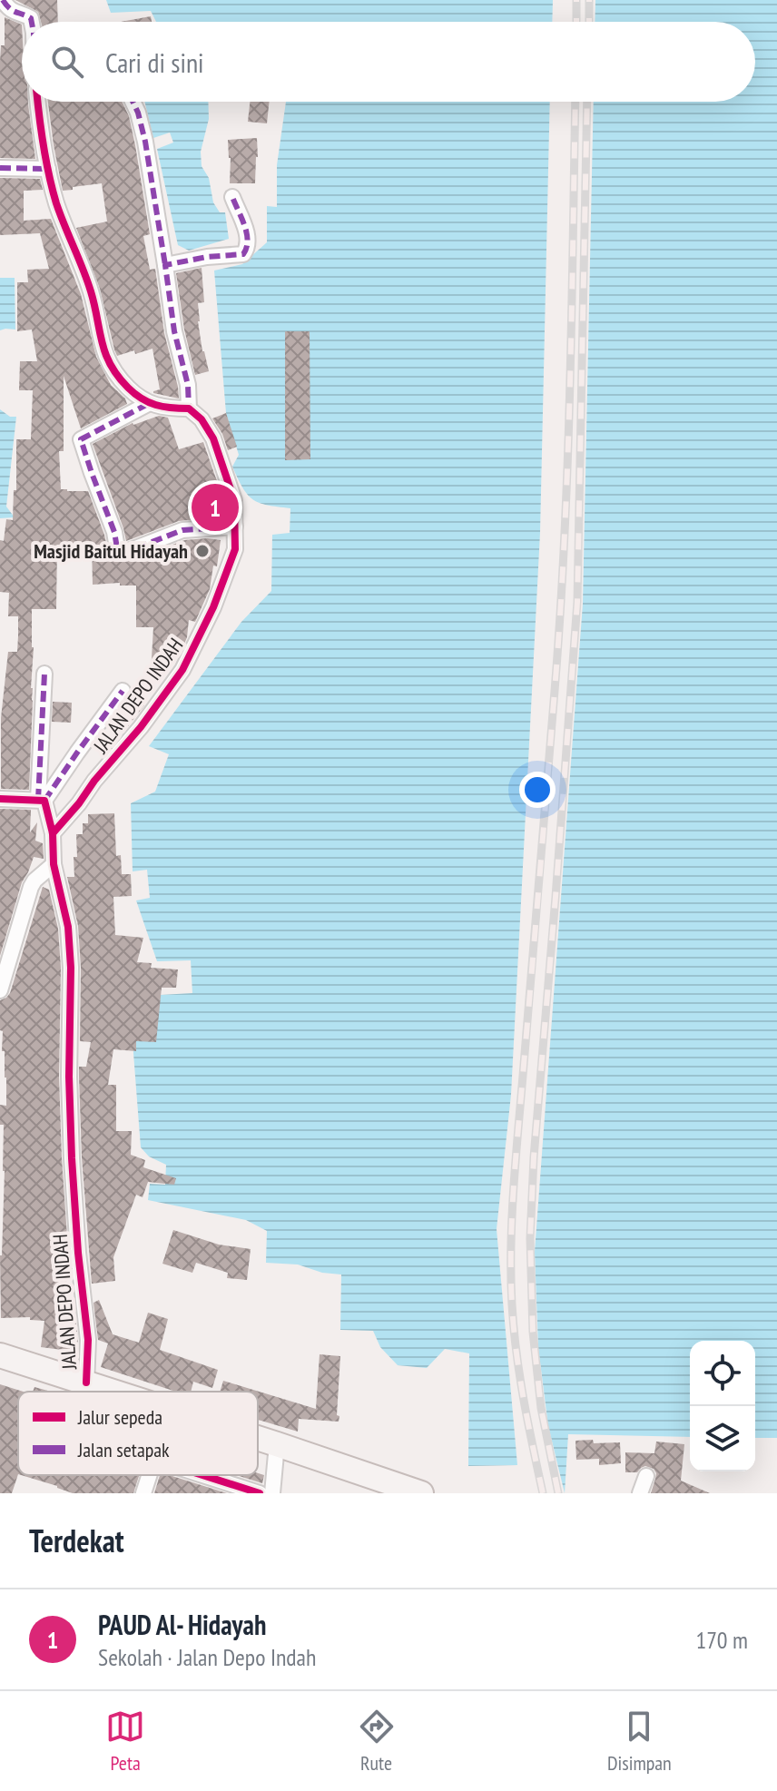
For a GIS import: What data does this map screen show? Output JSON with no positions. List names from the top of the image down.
{
  "streets": {
    "street": ["JALAN DEPO INDAH"]
  },
  "places": ["Masjid Baitul Hidayah"],
  "legend": ["Jalur sepeda", "Jalan setapak"],
  "page": {
    "search": "Cari di sini",
    "pins": "1",
    "heading": "Terdekat",
    "list": [
      {
        "mark": "1",
        "name": "PAUD Al- Hidayah",
        "note": "Sekolah · Jalan Depo Indah",
        "value": "170 m"
      }
    ],
    "nav": ["Peta", "Rute", "Disimpan"]
  }
}
